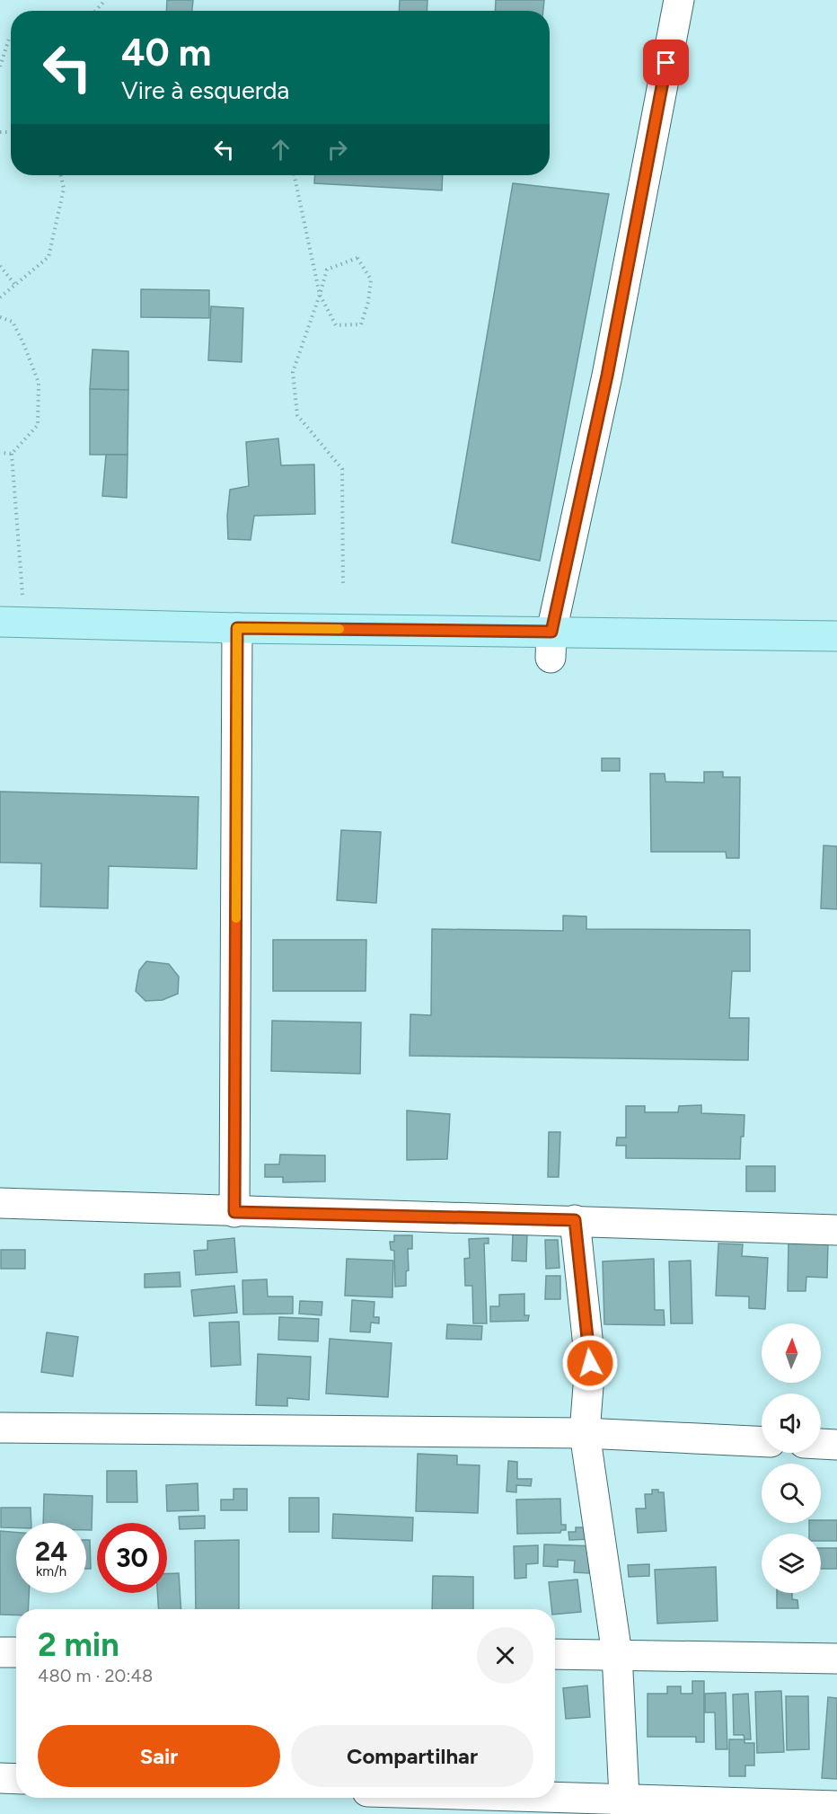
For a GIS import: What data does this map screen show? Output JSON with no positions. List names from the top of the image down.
{
  "north": "top",
  "page": {
    "turn": ["40 m", "Vire à esquerda"],
    "speed": "24 km/h",
    "limit": "30",
    "heading": ["2 min", "480 m · 20:48"],
    "buttons": ["Sair", "Compartilhar"]
  }
}
